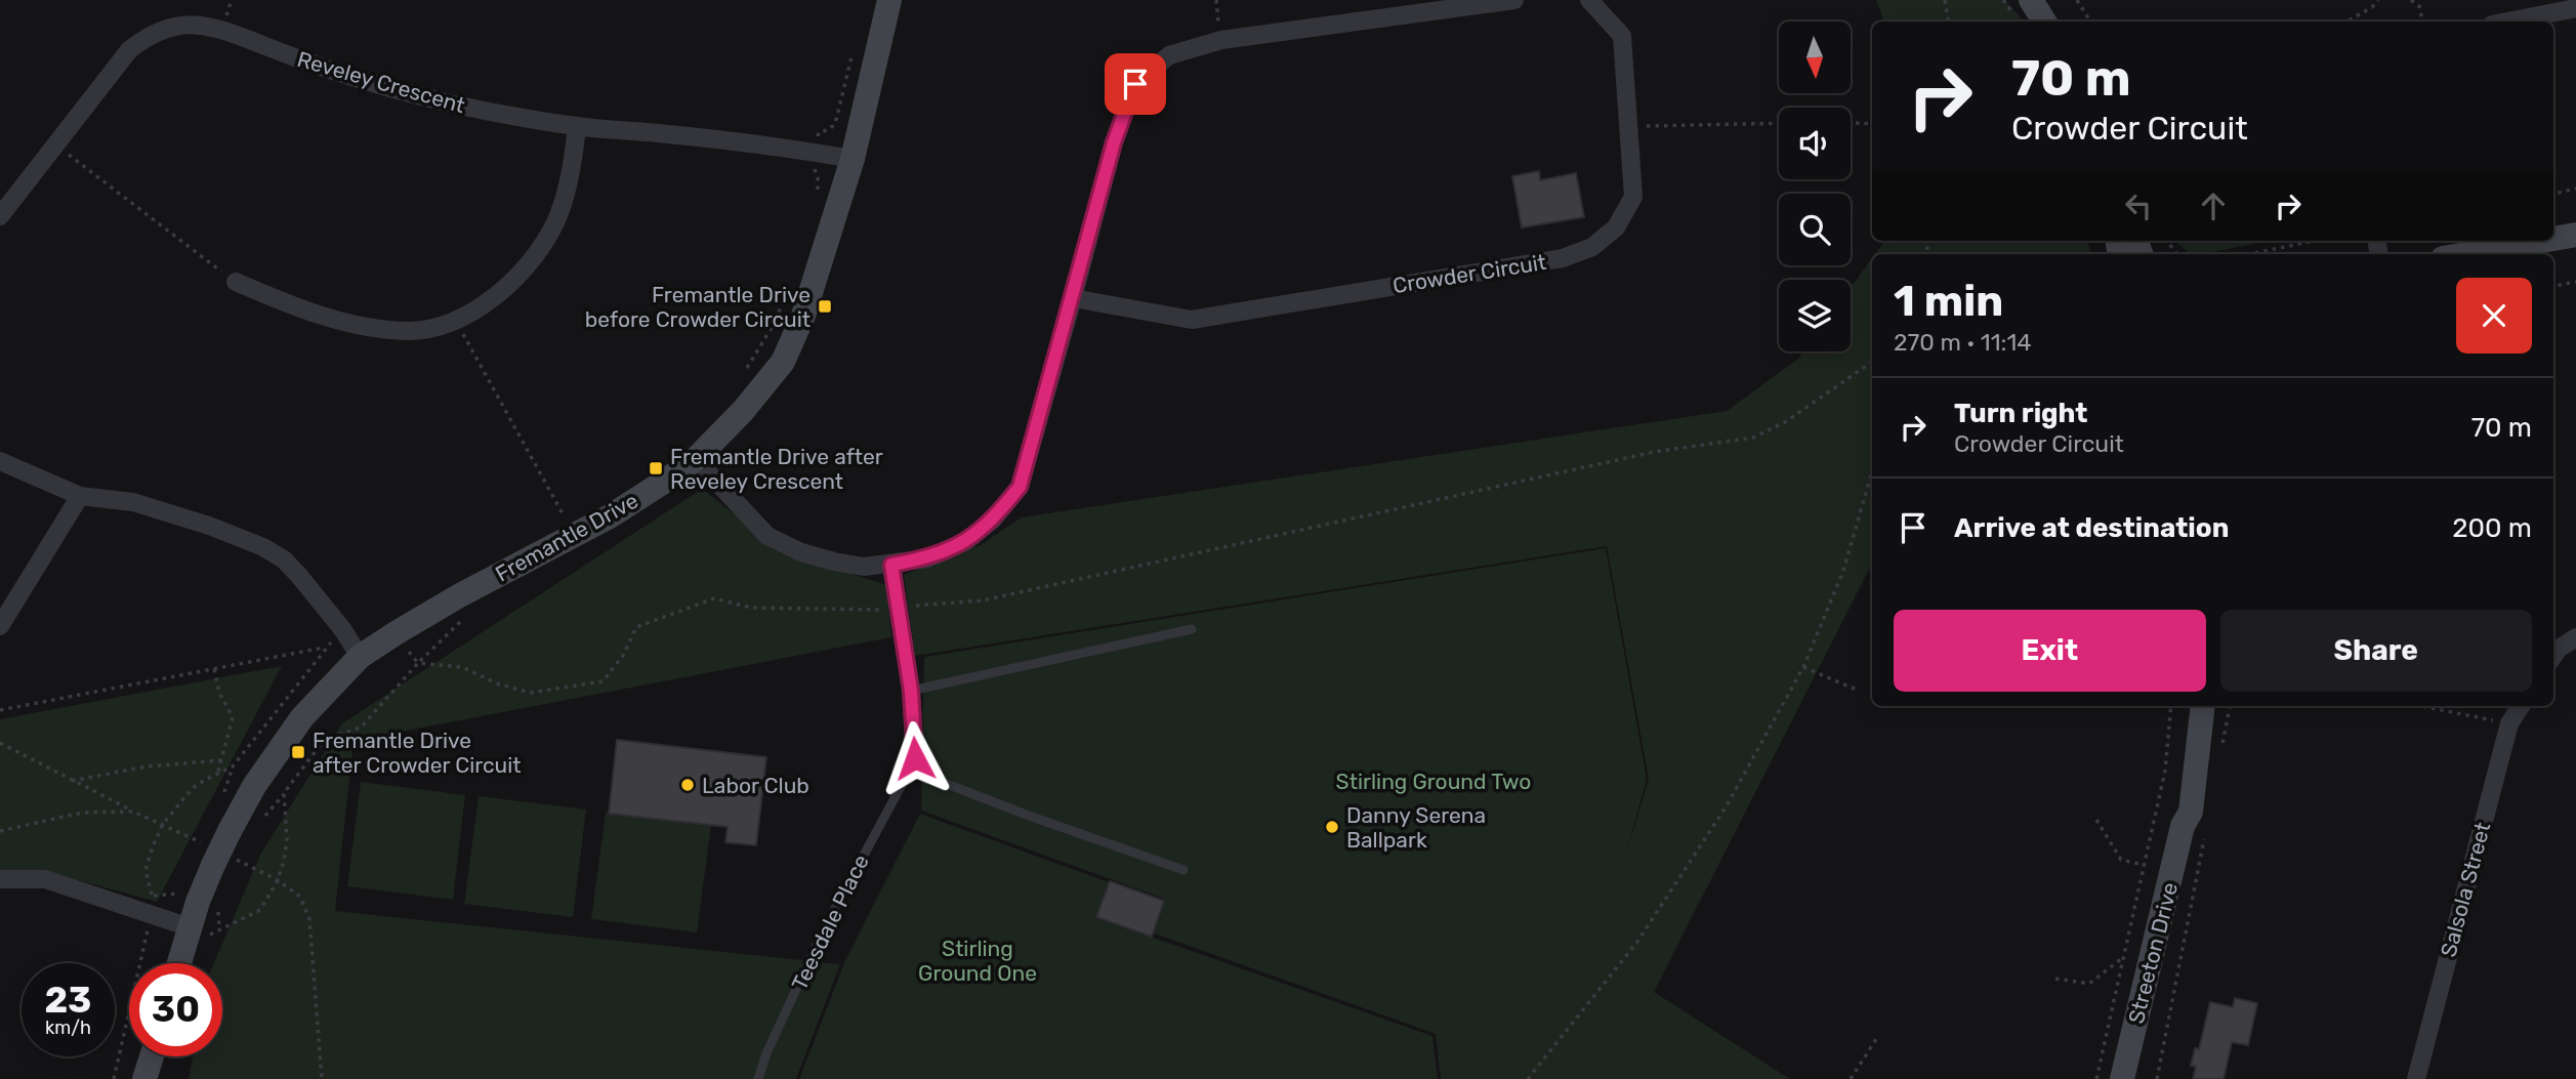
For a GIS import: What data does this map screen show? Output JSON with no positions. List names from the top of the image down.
{
  "streets": {
    "street": [
      "Reveley Crescent",
      "Crowder Circuit",
      "Fremantle Drive",
      "Salsola Street",
      "Teesdale Place",
      "Streeton Drive"
    ]
  },
  "crossings": [
    ["Reveley Crescent", "Fremantle Drive"]
  ],
  "parks": ["Stirling Ground Two", "Stirling Ground One"],
  "places": {
    "transit": ["Fremantle Drive before Crowder Circuit", "Fremantle Drive after Reveley Crescent", "Fremantle Drive after Crowder Circuit"],
    "other": ["Labor Club", "Danny Serena Ballpark"]
  },
  "north": "bottom",
  "page": {
    "turn": ["70 m", "Crowder Circuit"],
    "heading": ["1 min", "270 m · 11:14"],
    "list": [
      {
        "name": "Turn right",
        "note": "Crowder Circuit",
        "value": "70 m"
      },
      {
        "name": "Arrive at destination",
        "value": "200 m"
      }
    ],
    "buttons": ["Exit", "Share"],
    "speed": "23 km/h",
    "limit": "30"
  }
}
